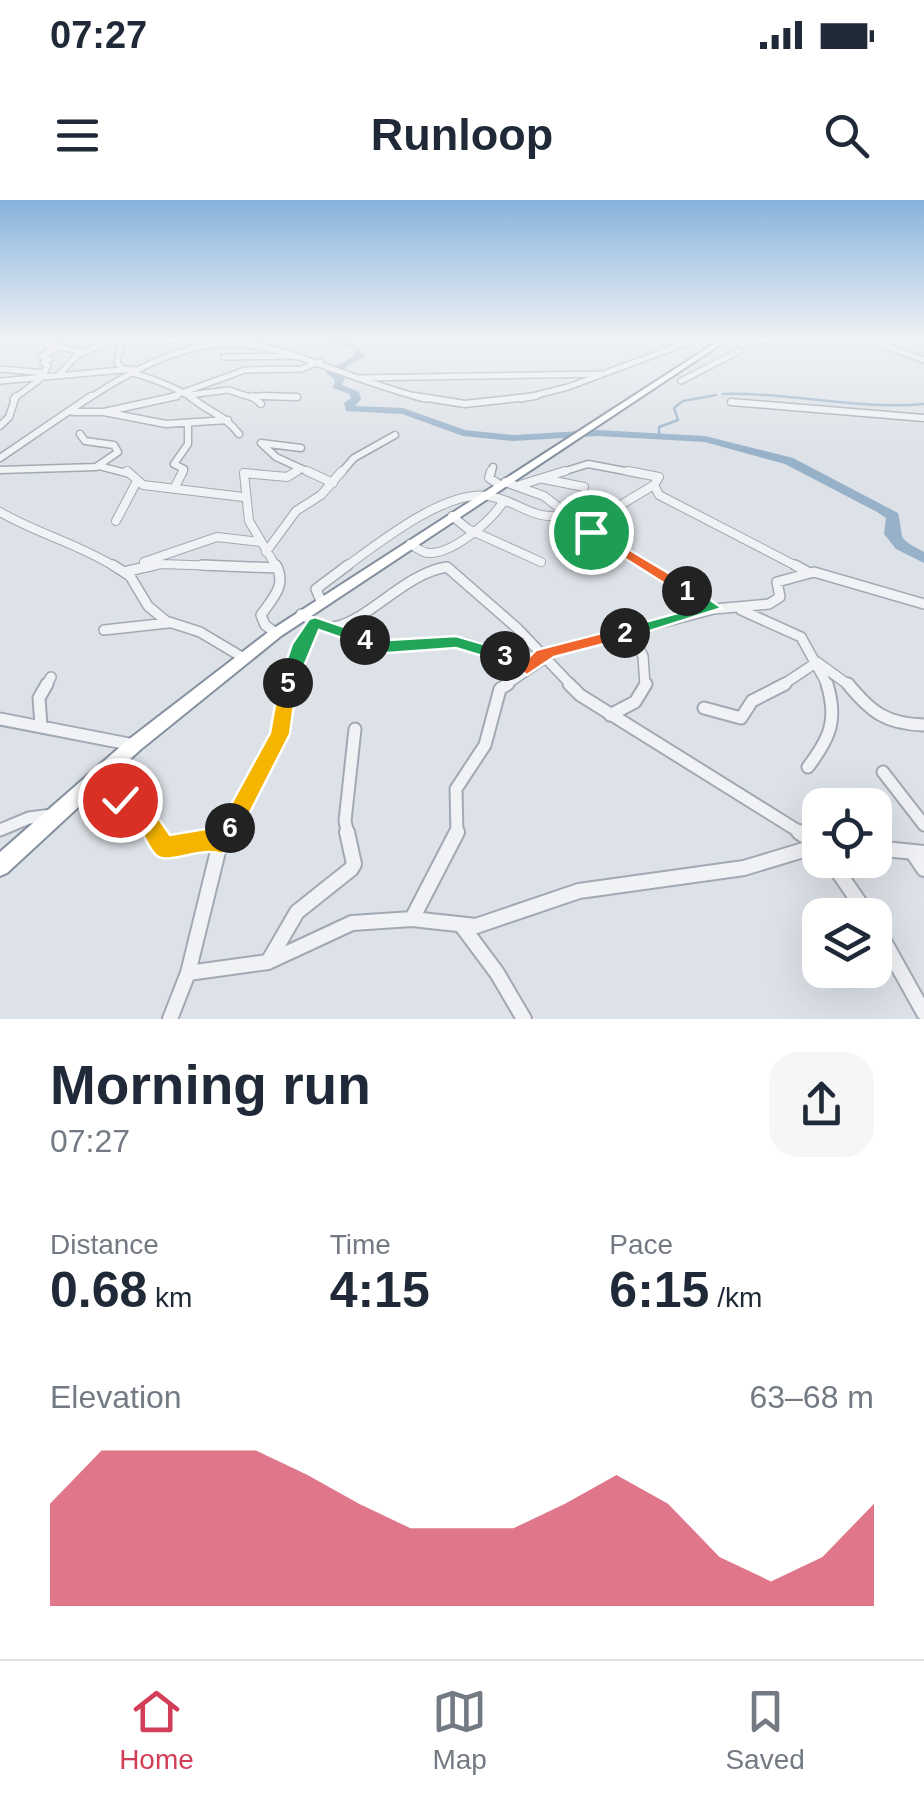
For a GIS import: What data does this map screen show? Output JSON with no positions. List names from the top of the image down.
{
  "page": {
    "status": "07:27",
    "header": "Runloop",
    "pins": [
      "1",
      "2",
      "4",
      "3",
      "5",
      "6"
    ],
    "heading": ["Morning run", "07:27"],
    "stats": [
      ["Distance", "0.68 km"],
      ["Time", "4:15"],
      ["Pace", "6:15 /km"]
    ],
    "chart": ["Elevation", "63–68 m"],
    "tabs": ["Home", "Map", "Saved"]
  }
}
